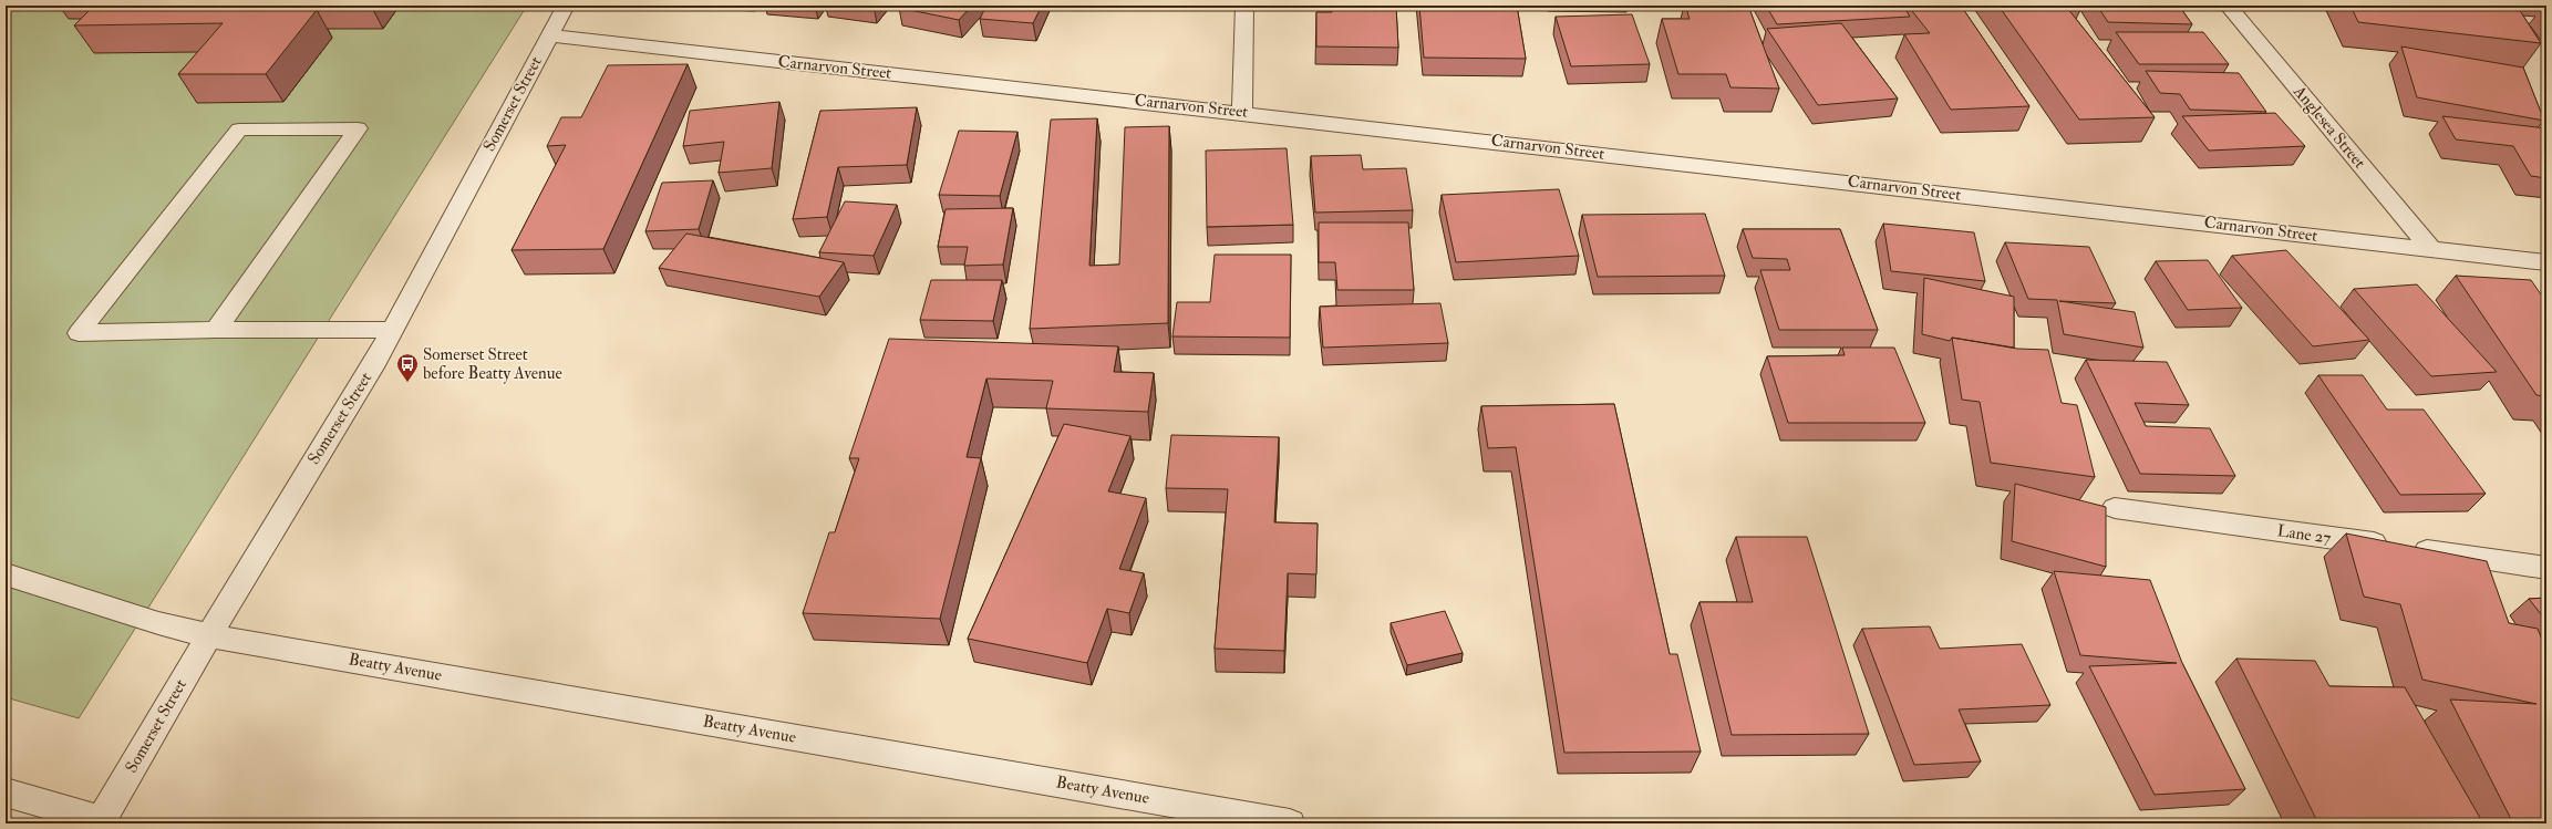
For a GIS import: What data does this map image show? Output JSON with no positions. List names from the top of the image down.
{
  "streets": {
    "street": [
      "Carnarvon Street",
      "Somerset Street",
      "Anglesea Street",
      "Lane 27",
      "Beatty Avenue"
    ]
  },
  "crossings": [
    ["Carnarvon Street", "Somerset Street"],
    ["Carnarvon Street", "Anglesea Street"],
    ["Somerset Street", "Beatty Avenue"]
  ],
  "places": {
    "bus stop": ["Somerset Street before Beatty Avenue"]
  }
}
